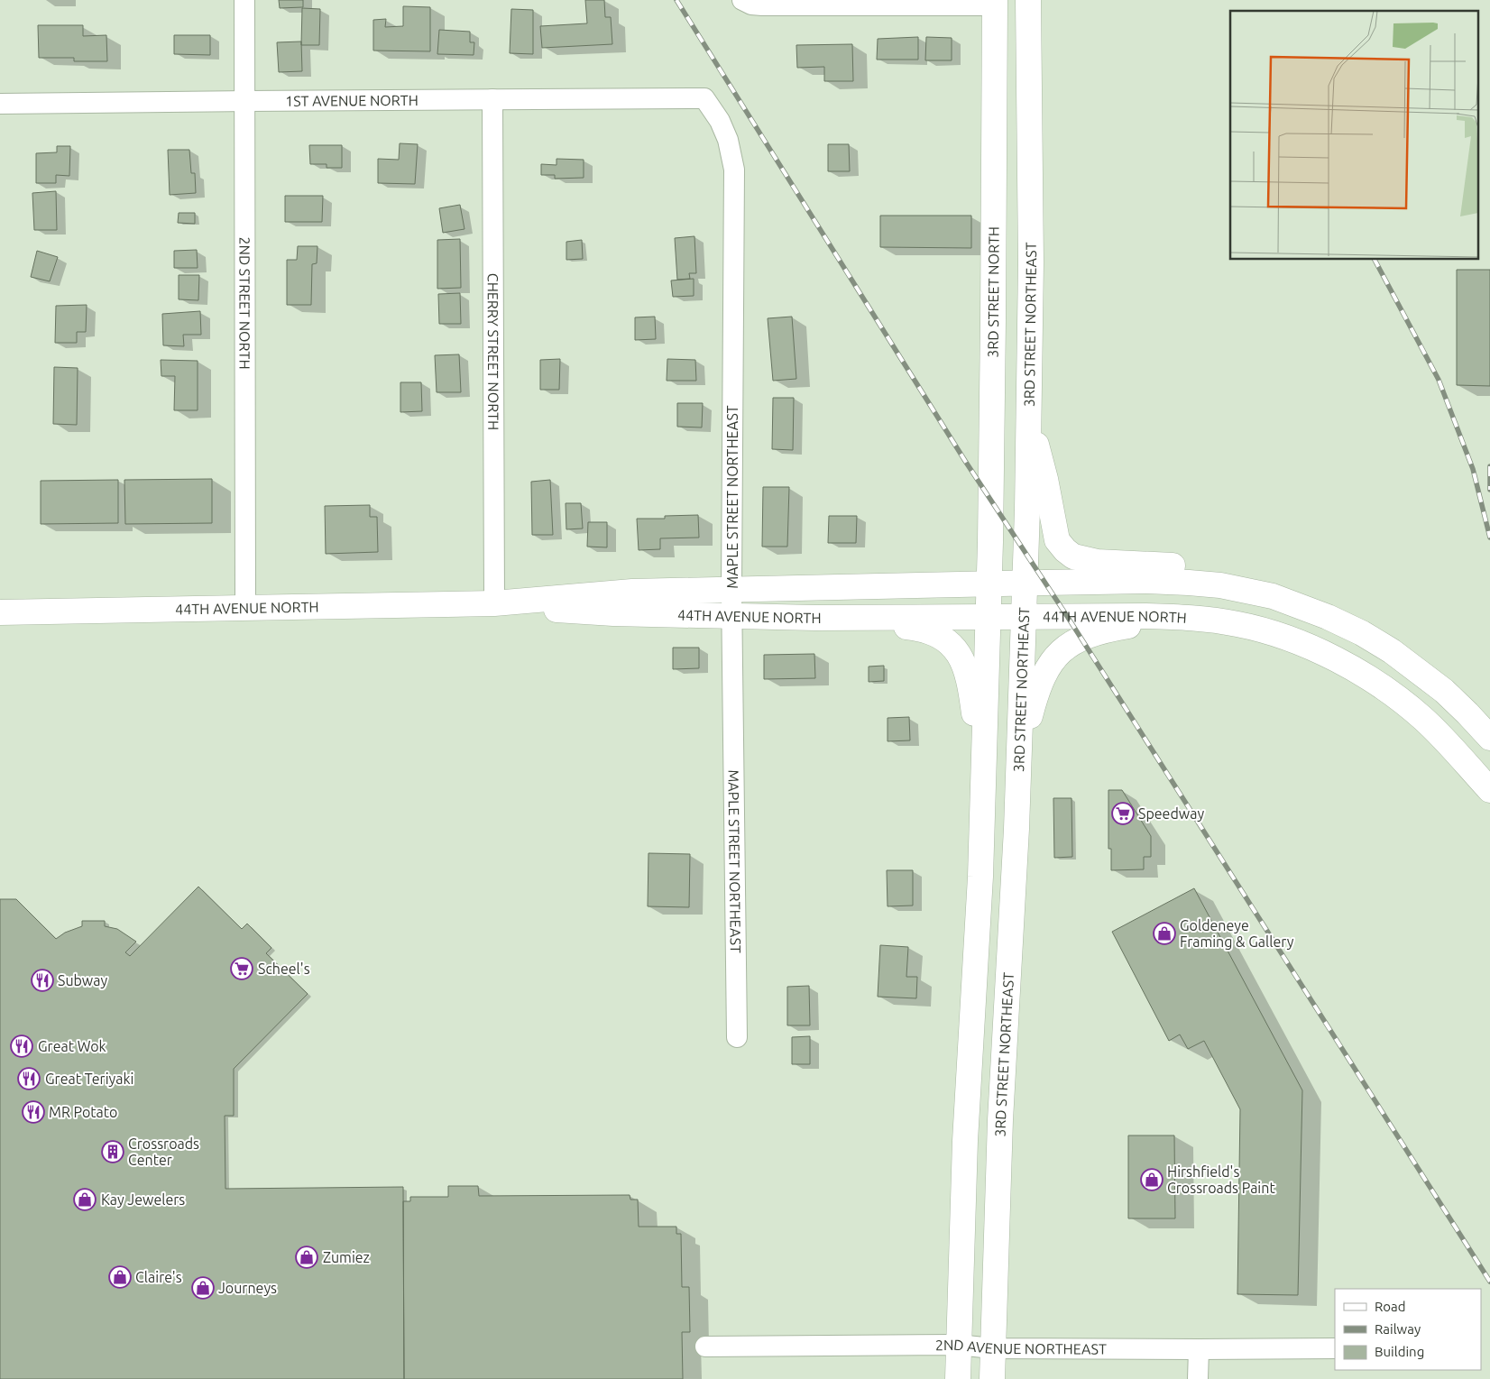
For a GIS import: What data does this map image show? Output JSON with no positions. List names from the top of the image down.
{
  "streets": {
    "main road": ["3RD STREET NORTH", "3RD STREET NORTHEAST", "44TH AVENUE NORTH"],
    "street": [
      "1ST AVENUE NORTH",
      "2ND STREET NORTH",
      "CHERRY STREET NORTH",
      "MAPLE STREET NORTHEAST",
      "2ND AVENUE NORTHEAST"
    ]
  },
  "crossings": [
    ["1ST AVENUE NORTH", "2ND STREET NORTH"],
    ["1ST AVENUE NORTH", "CHERRY STREET NORTH"],
    ["1ST AVENUE NORTH", "MAPLE STREET NORTHEAST"],
    ["3RD STREET NORTH", "44TH AVENUE NORTH"],
    ["2ND STREET NORTH", "44TH AVENUE NORTH"],
    ["3RD STREET NORTHEAST", "44TH AVENUE NORTH"],
    ["3RD STREET NORTHEAST", "2ND AVENUE NORTHEAST"],
    ["CHERRY STREET NORTH", "44TH AVENUE NORTH"],
    ["MAPLE STREET NORTHEAST", "44TH AVENUE NORTH"]
  ],
  "places": {
    "supermarket": ["Speedway", "Scheel's"],
    "shop": [
      "Goldeneye Framing & Gallery",
      "Hirshfield's Crossroads Paint",
      "Kay Jewelers",
      "Zumiez",
      "Claire's",
      "Journeys"
    ],
    "restaurant": [
      "Subway",
      "Great Wok",
      "Great Teriyaki",
      "MR Potato"
    ],
    "building": ["Crossroads Center"]
  },
  "legend": ["Road", "Railway", "Building"]
}
